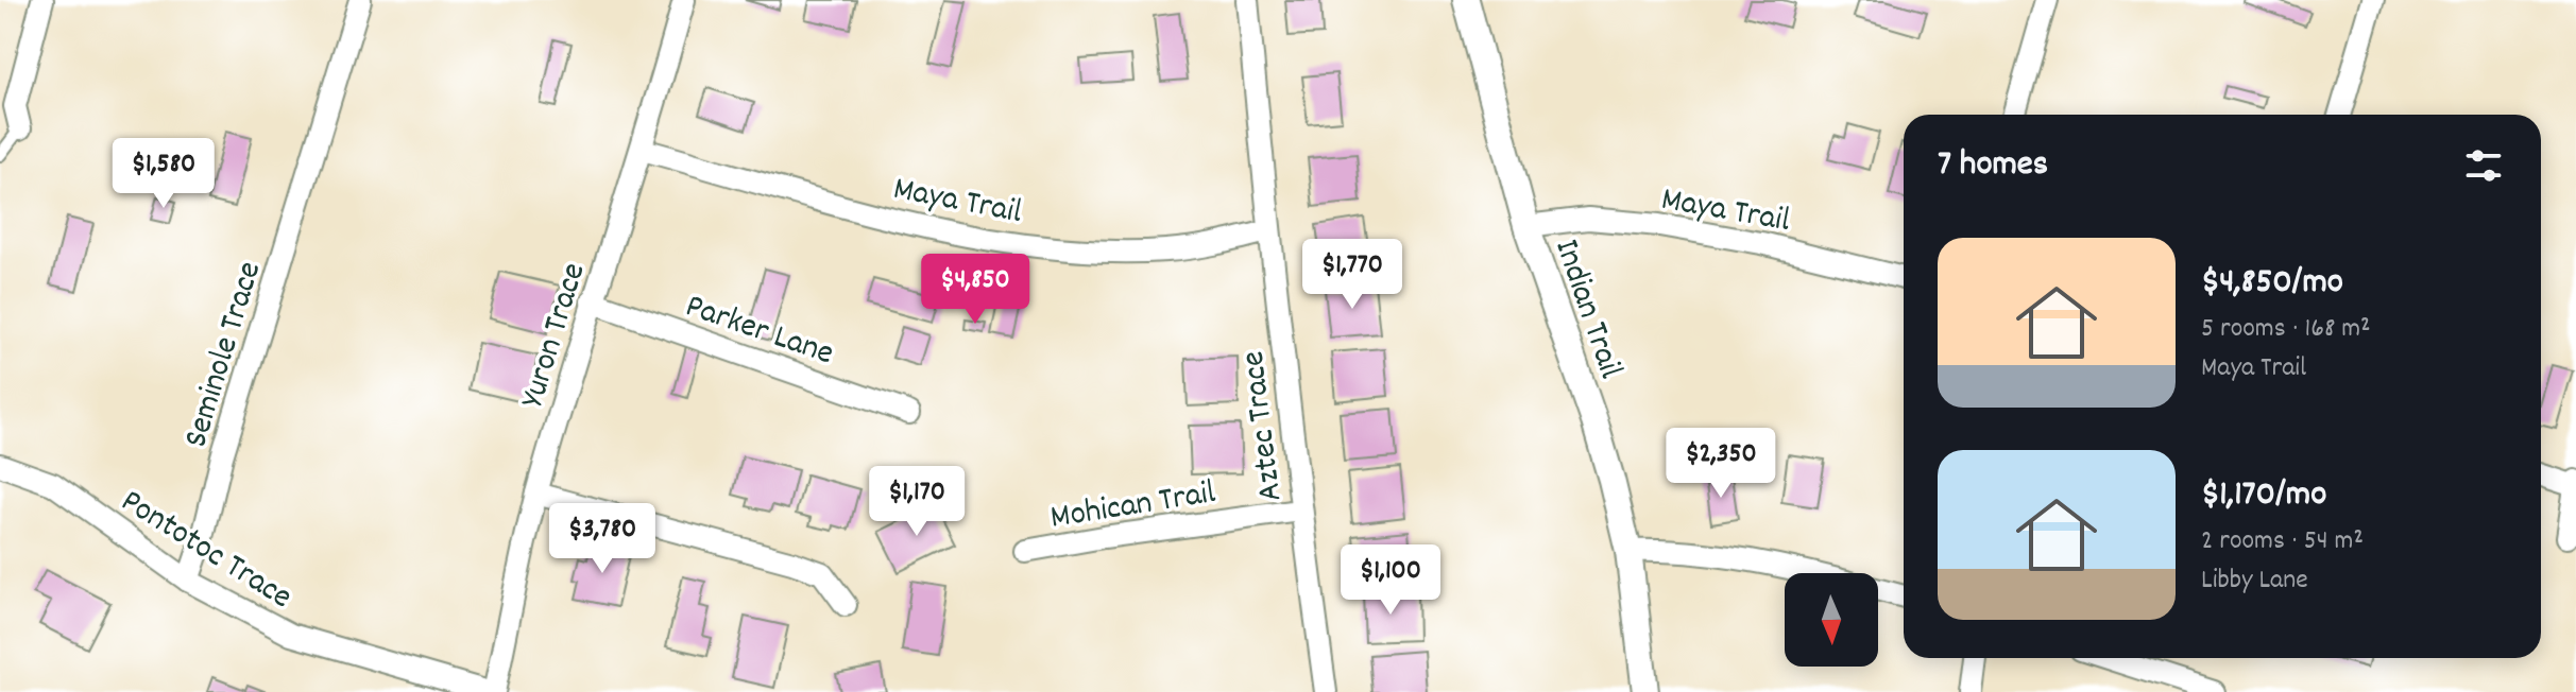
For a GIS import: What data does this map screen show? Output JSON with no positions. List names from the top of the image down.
{
  "streets": {
    "street": [
      "Maya Trail",
      "Indian Trail",
      "Parker Lane",
      "Yuron Trace",
      "Seminole Trace",
      "Aztec Trace",
      "Mohican Trail",
      "Pontotoc Trace"
    ]
  },
  "crossings": [
    ["Maya Trail", "Indian Trail"],
    ["Maya Trail", "Yuron Trace"],
    ["Maya Trail", "Aztec Trace"],
    ["Parker Lane", "Yuron Trace"],
    ["Yuron Trace", "Pontotoc Trace"],
    ["Seminole Trace", "Pontotoc Trace"],
    ["Aztec Trace", "Mohican Trail"]
  ],
  "north": "bottom",
  "page": {
    "heading": "7 homes",
    "price": [
      "$1,580",
      "$1,770",
      "$4,850",
      "$2,350",
      "$1,170",
      "$3,780",
      "$1,100"
    ],
    "list": [
      {
        "name": "$4,850/mo",
        "note": "5 rooms · 168 m² · Maya Trail"
      },
      {
        "name": "$1,170/mo",
        "note": "2 rooms · 54 m² · Libby Lane"
      }
    ]
  }
}
